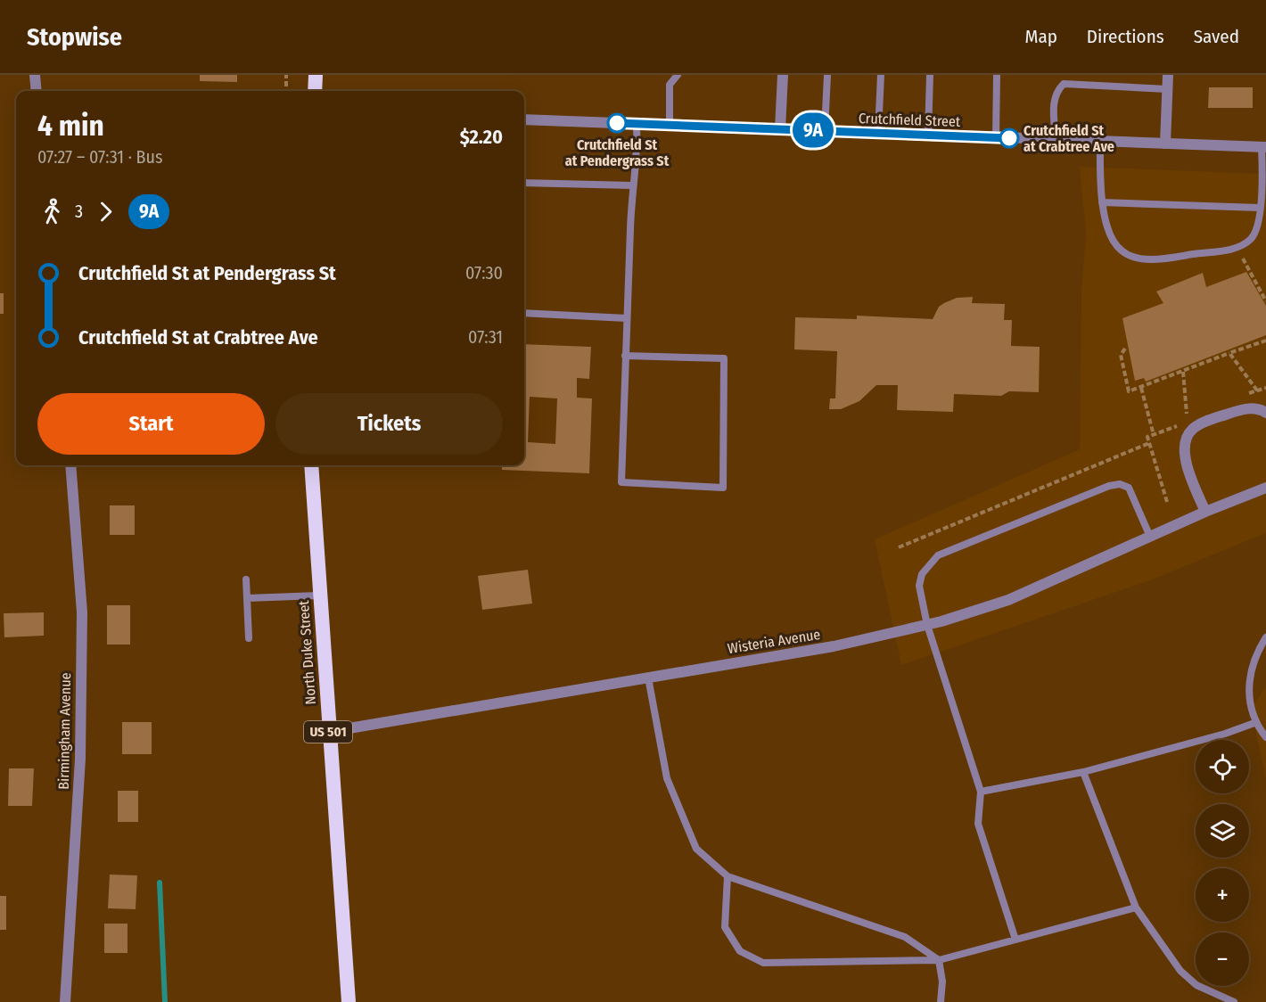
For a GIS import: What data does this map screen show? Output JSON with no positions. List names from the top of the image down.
{
  "streets": {
    "highway": ["North Duke Street", "US 501"],
    "street": ["Crutchfield Street", "Wisteria Avenue", "Birmingham Avenue"]
  },
  "crossings": [
    ["Wisteria Avenue", "North Duke Street"]
  ],
  "places": ["Crutchfield St at Pendergrass St", "Crutchfield St at Crabtree Ave"],
  "lines": ["bus line 9A"],
  "page": {
    "header": "Stopwise",
    "nav": ["Map", "Directions", "Saved"],
    "on_map": "9A",
    "heading": ["4 min", "07:27 – 07:31 · Bus", "$2.20"],
    "legs": ["3", "9A"],
    "list": [
      {
        "name": "Crutchfield St at Pendergrass St",
        "value": "07:30"
      },
      {
        "name": "Crutchfield St at Crabtree Ave",
        "value": "07:31"
      }
    ],
    "buttons": ["Start", "Tickets"],
    "map_buttons": ["+", "−"]
  }
}
